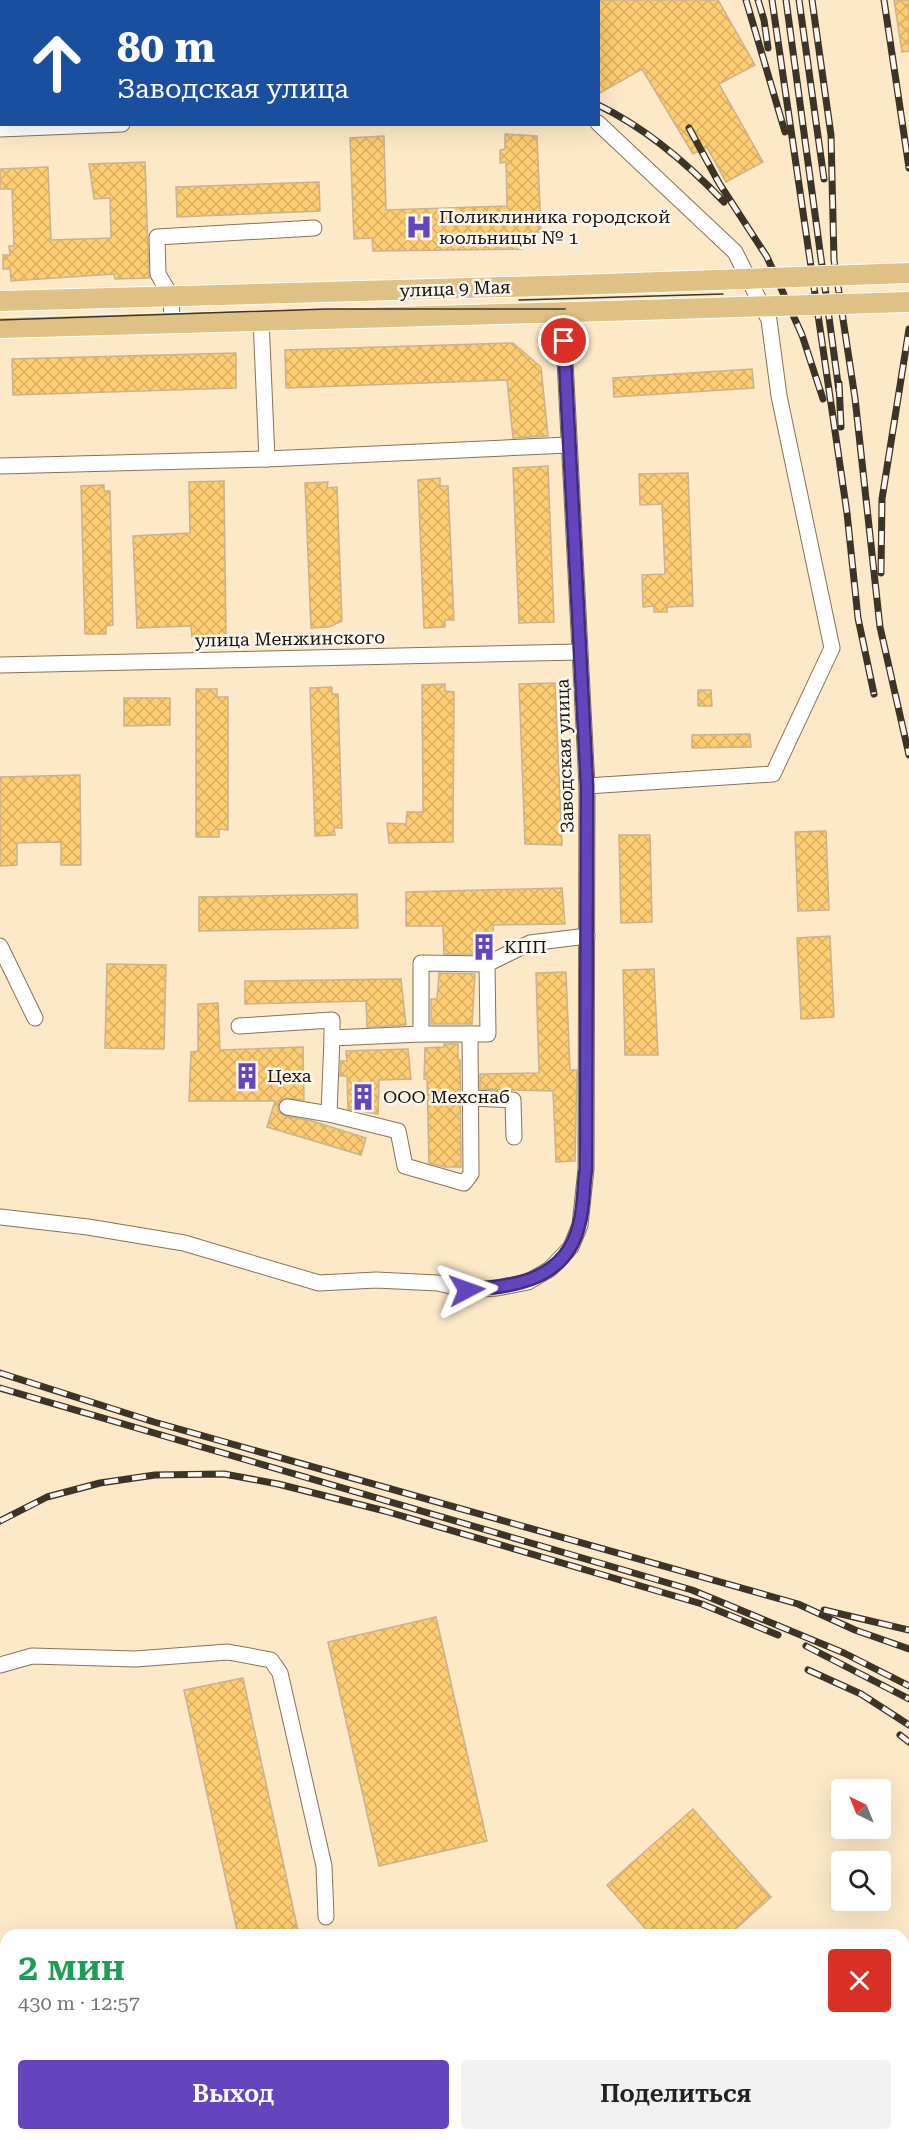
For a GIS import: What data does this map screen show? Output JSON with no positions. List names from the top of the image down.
{
  "streets": {
    "main road": ["улица 9 Мая"],
    "street": ["улица Менжинского", "Заводская улица"]
  },
  "crossings": [
    ["улица Менжинского", "Заводская улица"]
  ],
  "places": {
    "hospital": ["Поликлиника городской юольницы № 1"],
    "building": ["КПП", "Цеха", "ООО Мехснаб"]
  },
  "north": "top left",
  "page": {
    "turn": ["80 m", "Заводская улица"],
    "heading": ["2 мин", "430 m · 12:57"],
    "buttons": ["Выход", "Поделиться"]
  }
}
